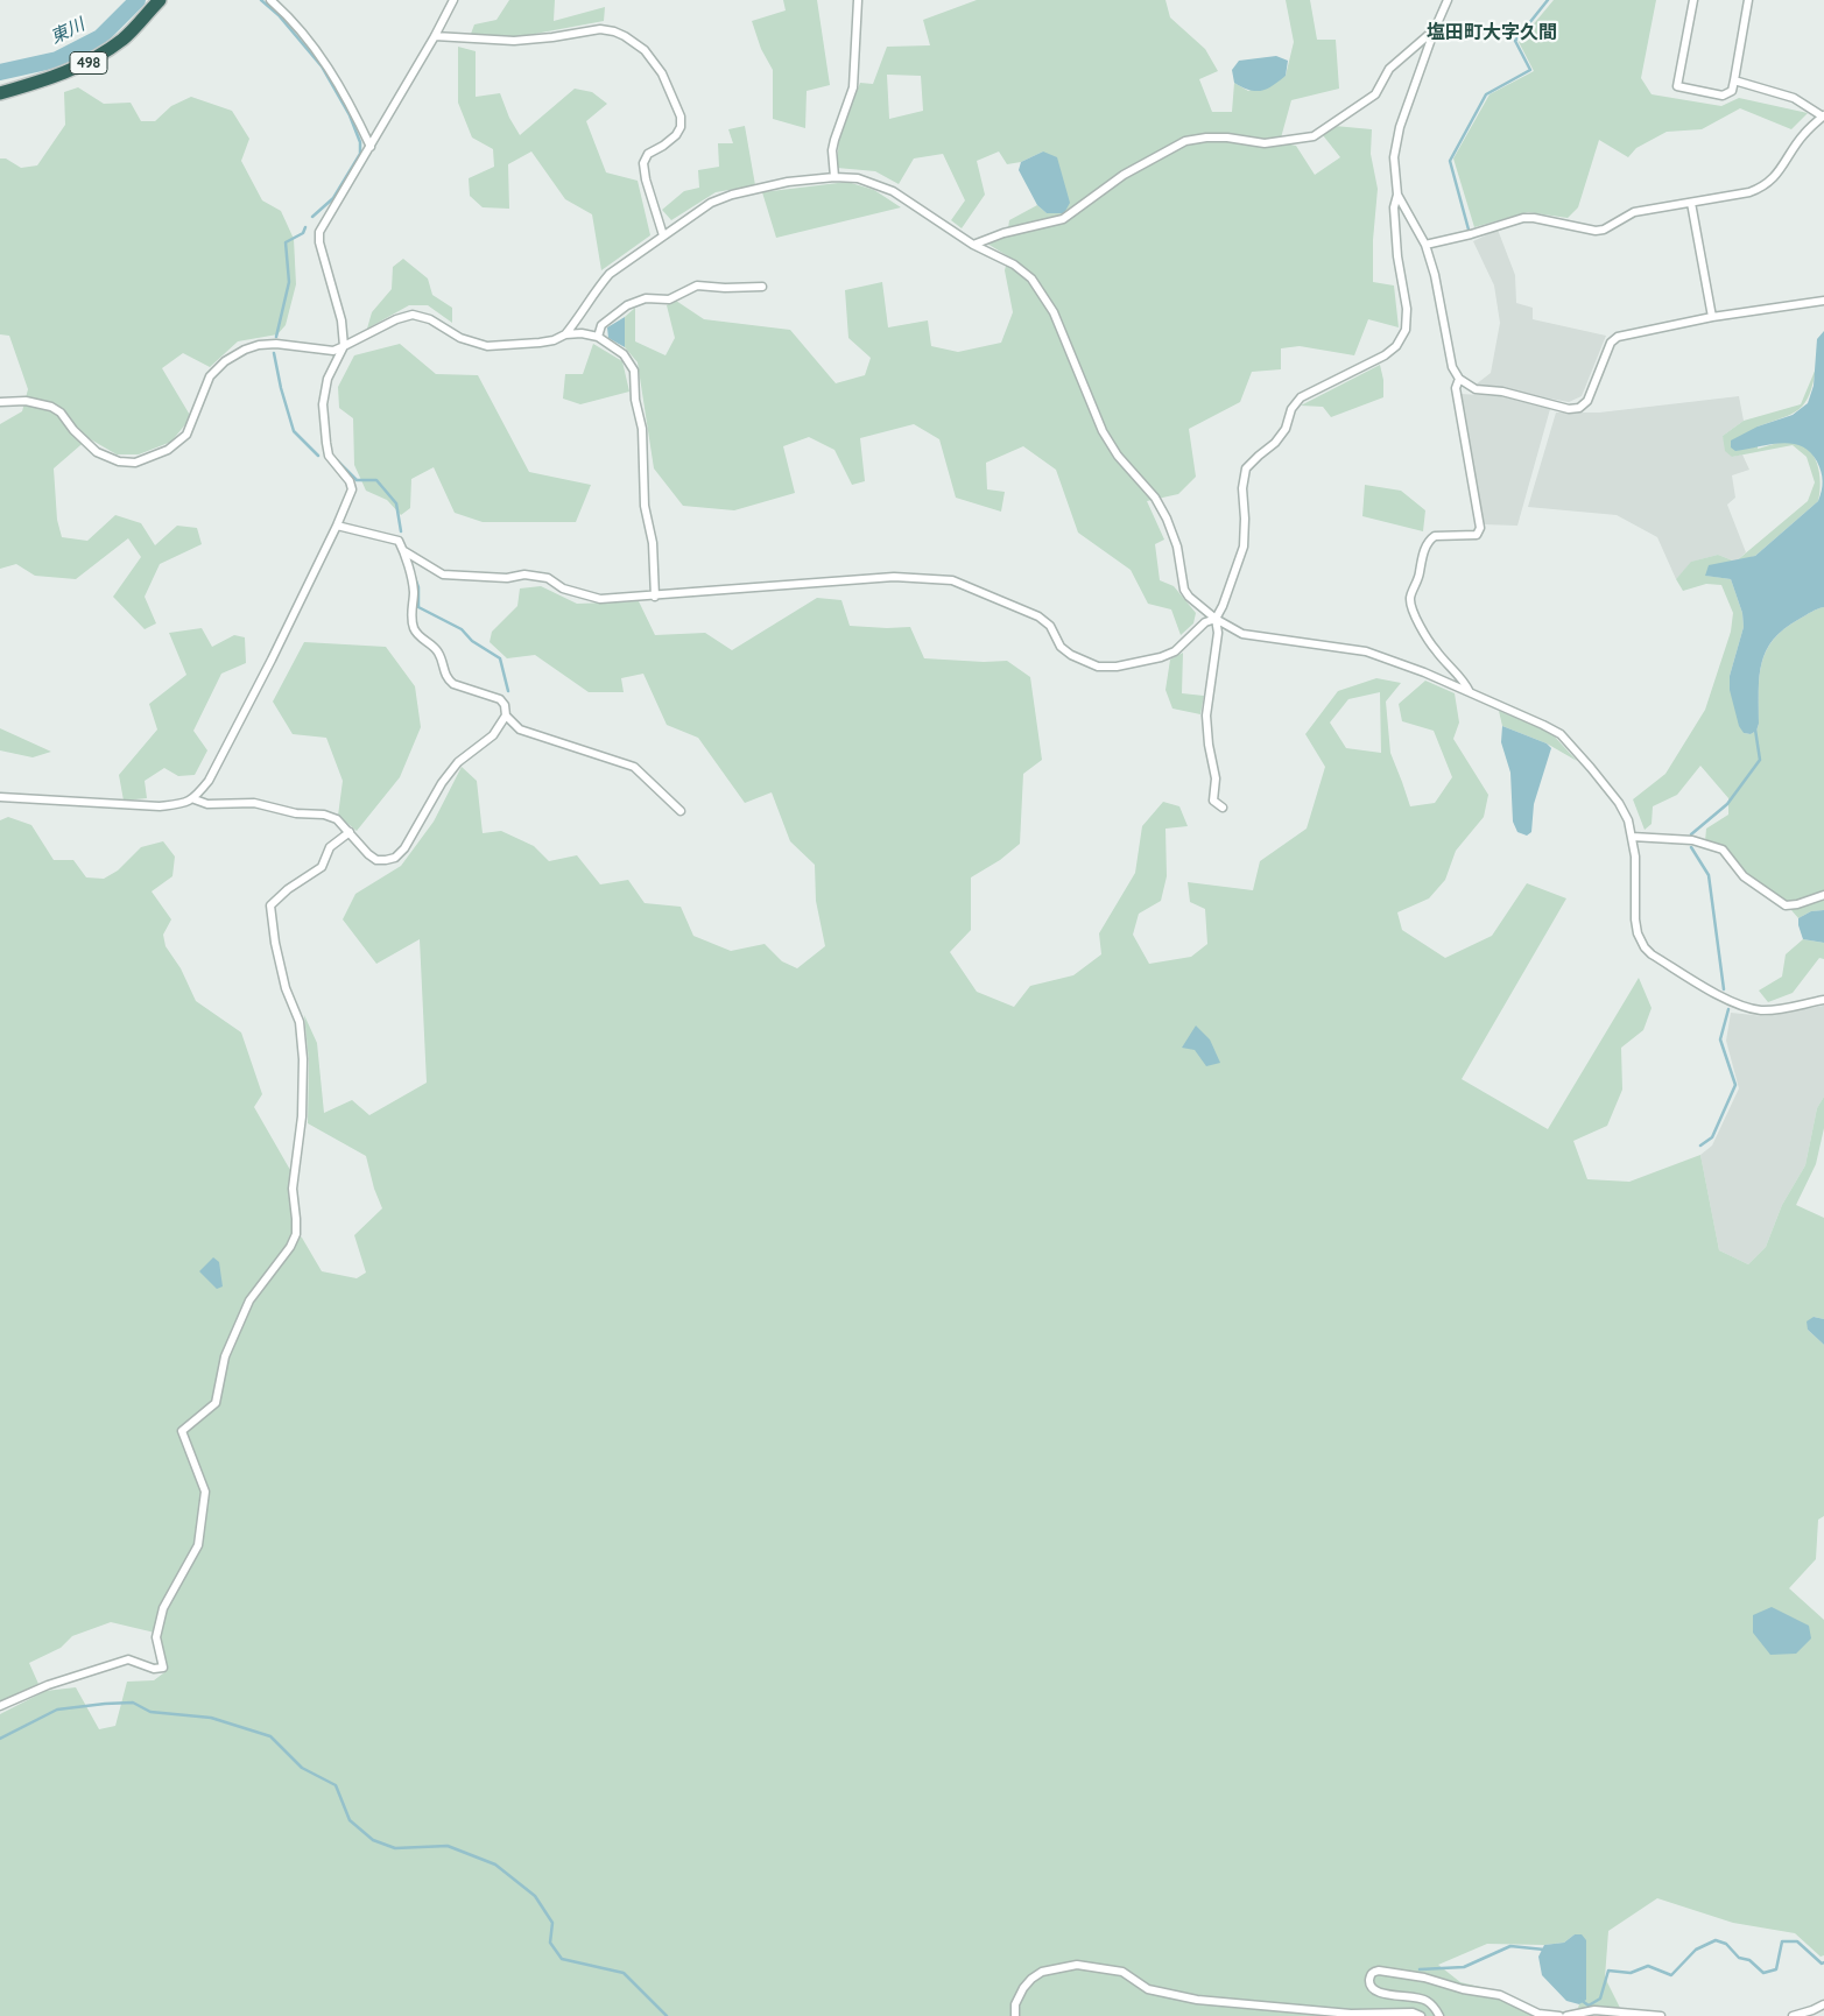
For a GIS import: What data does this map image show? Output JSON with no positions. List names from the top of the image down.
{
  "streets": {
    "highway": ["498"]
  },
  "districts": ["塩田町大字久間"],
  "water": ["東川"]
}
